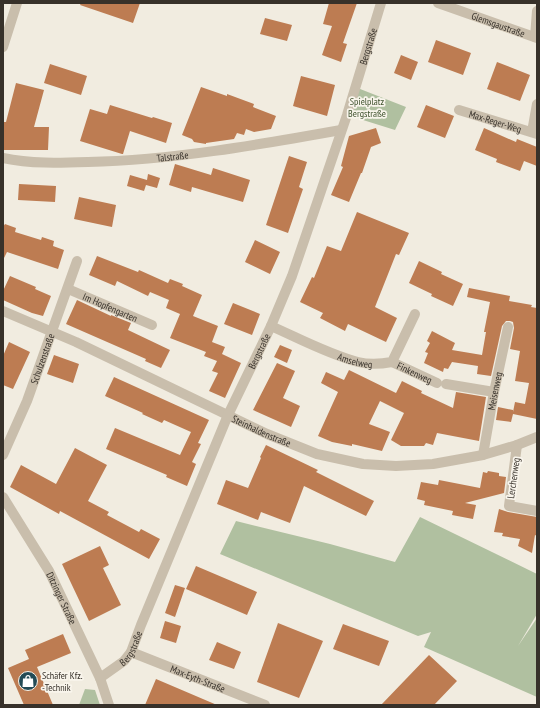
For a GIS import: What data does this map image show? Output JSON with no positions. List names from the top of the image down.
{
  "streets": {
    "street": [
      "Glemsgaustraße",
      "Bergstraße",
      "Max-Reger-Weg",
      "Talstraße",
      "Im Hopfengarten",
      "Schulzenstraße",
      "Amselweg",
      "Finkenweg",
      "Meisenweg",
      "Steinhaldenstraße",
      "Lerchenweg",
      "Ditzinger Straße",
      "Max-Eyth-Straße"
    ]
  },
  "crossings": [
    ["Bergstraße", "Talstraße"],
    ["Bergstraße", "Amselweg"],
    ["Bergstraße", "Steinhaldenstraße"],
    ["Bergstraße", "Ditzinger Straße"],
    ["Bergstraße", "Max-Eyth-Straße"],
    ["Im Hopfengarten", "Schulzenstraße"],
    ["Schulzenstraße", "Steinhaldenstraße"],
    ["Amselweg", "Finkenweg"],
    ["Finkenweg", "Meisenweg"],
    ["Meisenweg", "Steinhaldenstraße"],
    ["Steinhaldenstraße", "Lerchenweg"]
  ],
  "parks": ["Spielplatz Bergstraße"],
  "places": {
    "shop": ["Schäfer Kfz. -Technik"]
  }
}
